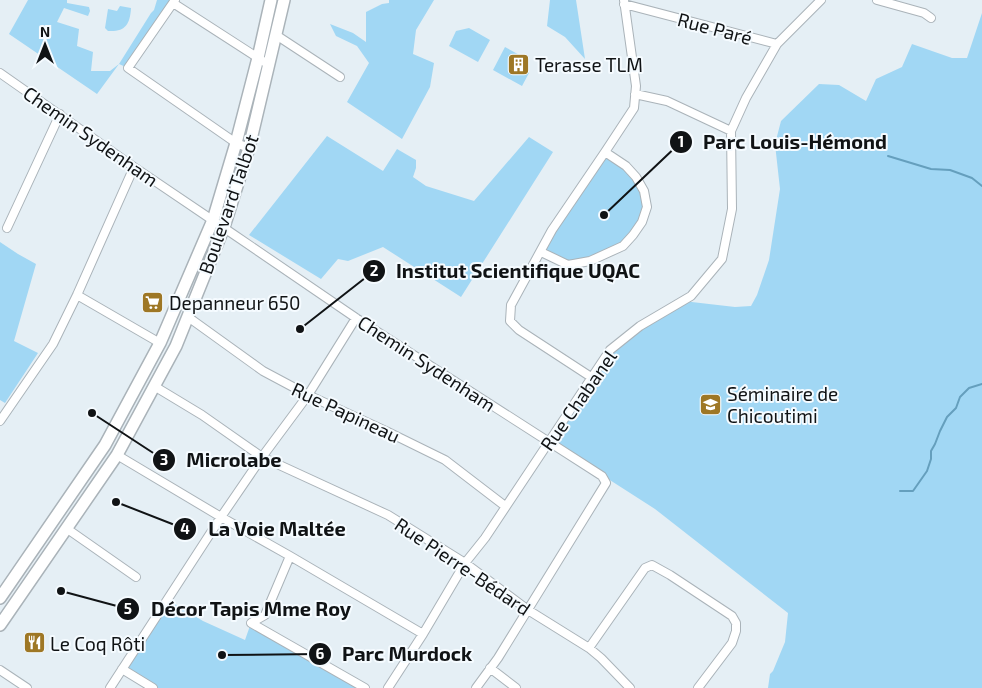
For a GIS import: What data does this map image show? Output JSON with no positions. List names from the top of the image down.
{
  "streets": {
    "main road": ["Boulevard Talbot"],
    "street": [
      "Rue Paré",
      "Chemin Sydenham",
      "Rue Chabanel",
      "Rue Papineau",
      "Rue Pierre-Bédard"
    ]
  },
  "crossings": [
    ["Rue Paré", "Rue Chabanel"],
    ["Chemin Sydenham", "Boulevard Talbot"],
    ["Chemin Sydenham", "Rue Chabanel"],
    ["Chemin Sydenham", "Rue Pierre-Bédard"],
    ["Boulevard Talbot", "Rue Papineau"],
    ["Boulevard Talbot", "Rue Pierre-Bédard"],
    ["Rue Chabanel", "Rue Papineau"],
    ["Rue Chabanel", "Rue Pierre-Bédard"]
  ],
  "places": {
    "building": ["Terasse TLM"],
    "other": [
      "Parc Louis-Hémond",
      "Institut Scientifique UQAC",
      "Microlabe",
      "La Voie Maltée",
      "Décor Tapis Mme Roy",
      "Parc Murdock"
    ],
    "supermarket": ["Depanneur 650"],
    "school or university": ["Séminaire de Chicoutimi"],
    "restaurant": ["Le Coq Rôti"]
  },
  "north": "top"
}
